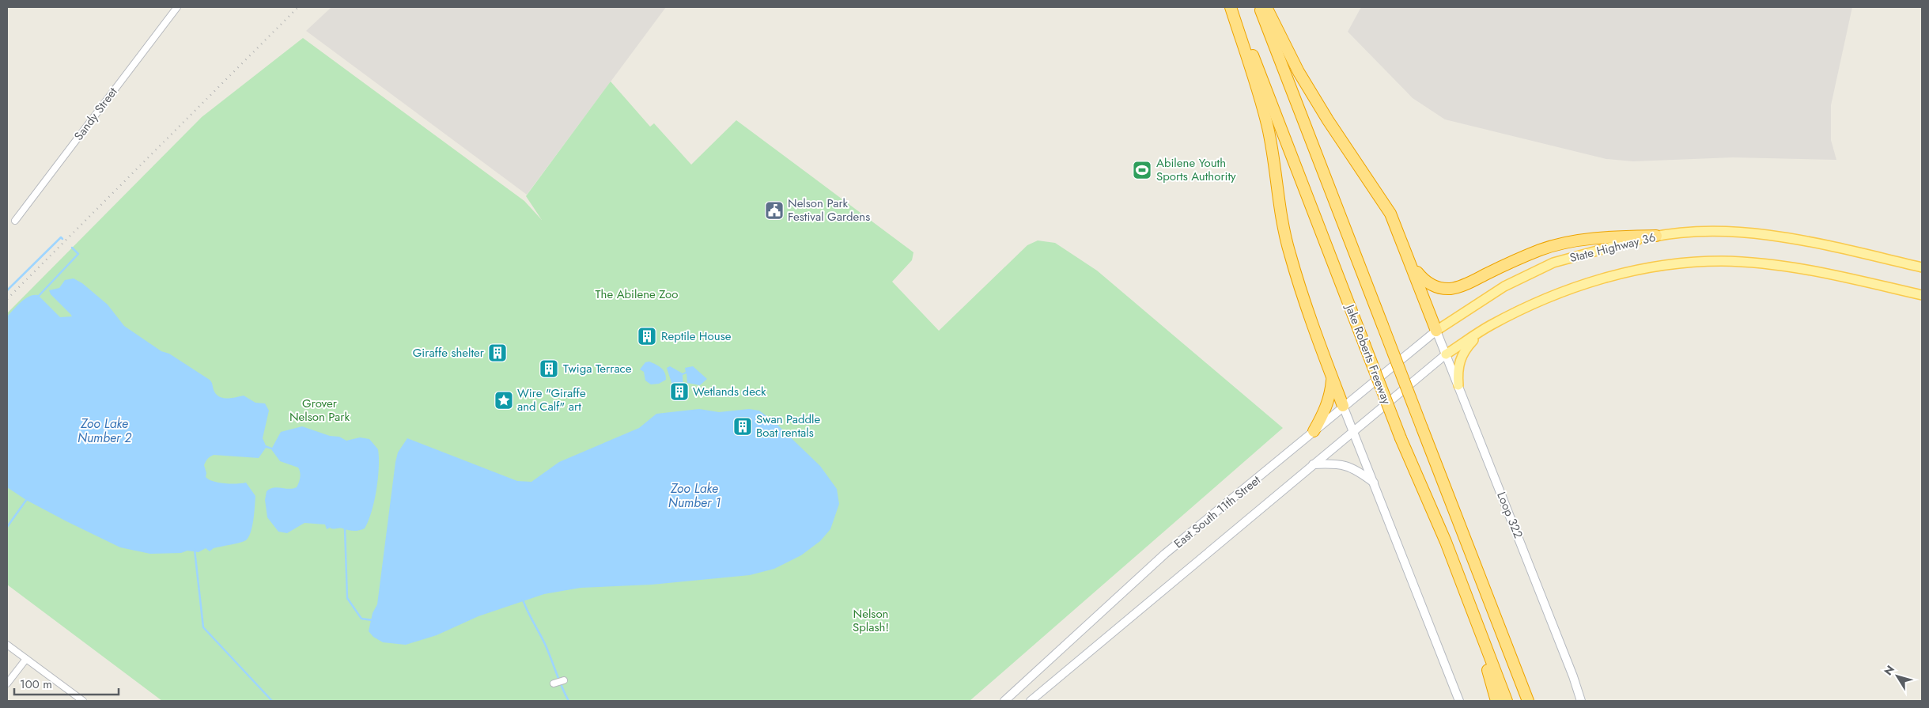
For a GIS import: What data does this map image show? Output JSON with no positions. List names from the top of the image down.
{
  "streets": {
    "highway": ["Jake Roberts Freeway"],
    "main road": ["State Highway 36", "East South 11th Street", "Loop 322"],
    "street": ["Sandy Street"]
  },
  "crossings": [
    ["State Highway 36", "East South 11th Street"],
    ["State Highway 36", "Loop 322"],
    ["East South 11th Street", "Loop 322"]
  ],
  "water": ["Zoo Lake Number 2", "Zoo Lake Number 1"],
  "parks": ["The Abilene Zoo", "Grover Nelson Park", "Nelson Splash!"],
  "places": {
    "sports": ["Abilene Youth Sports Authority"],
    "public building": ["Nelson Park Festival Gardens"],
    "building": [
      "Reptile House",
      "Giraffe shelter",
      "Twiga Terrace",
      "Wetlands deck",
      "Swan Paddle Boat rentals"
    ],
    "place": ["Wire \"Giraffe and Calf\" art"]
  },
  "scale_bar": "100 m",
  "north": "top left"
}
